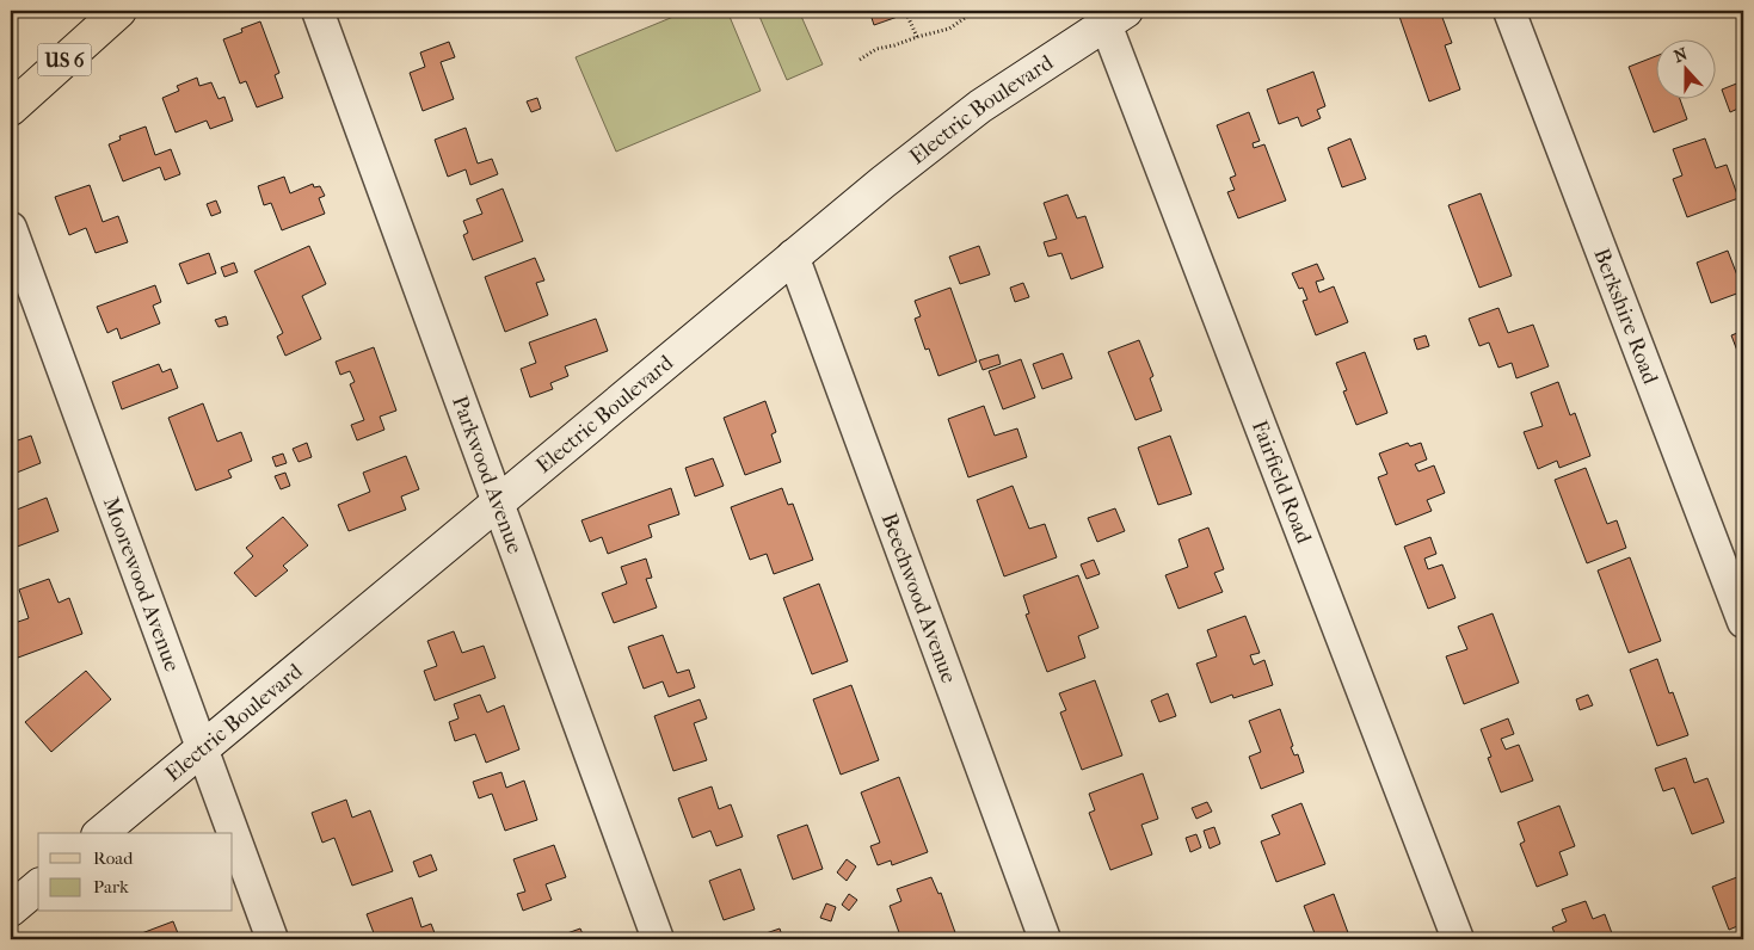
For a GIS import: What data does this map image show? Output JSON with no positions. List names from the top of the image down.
{
  "streets": {
    "main road": ["US 6"],
    "street": [
      "Electric Boulevard",
      "Berkshire Road",
      "Parkwood Avenue",
      "Fairfield Road",
      "Moorewood Avenue",
      "Beechwood Avenue"
    ]
  },
  "crossings": [
    ["Electric Boulevard", "Parkwood Avenue"],
    ["Electric Boulevard", "Fairfield Road"],
    ["Electric Boulevard", "Moorewood Avenue"],
    ["Electric Boulevard", "Beechwood Avenue"]
  ],
  "legend": ["Road", "Park"],
  "north": "top"
}
